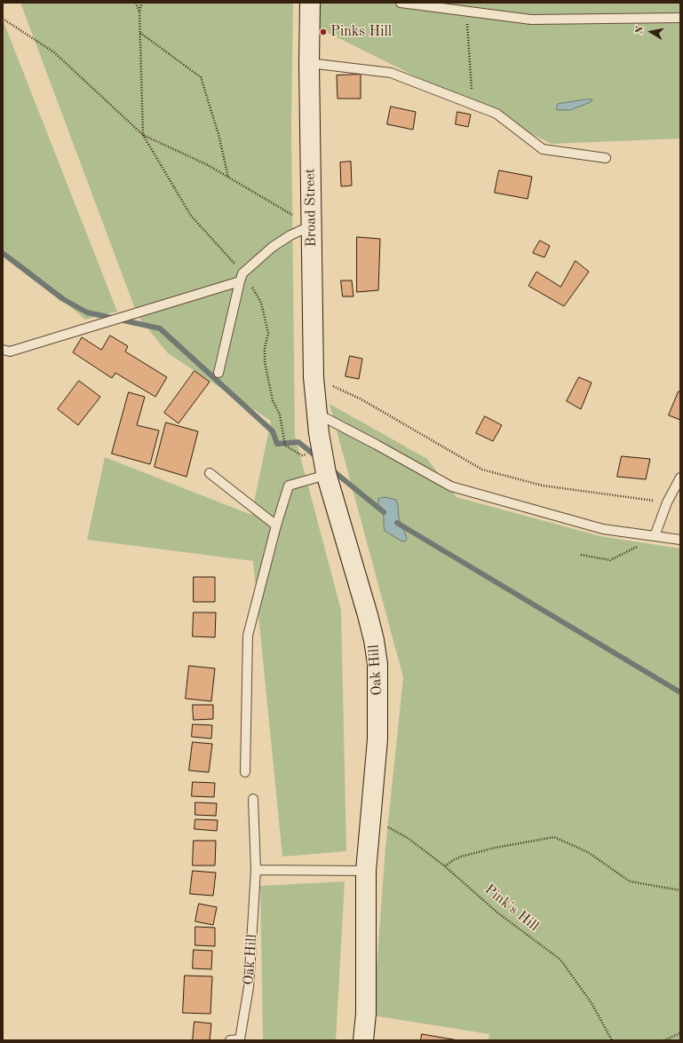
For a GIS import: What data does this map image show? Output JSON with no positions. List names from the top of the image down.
{
  "streets": {
    "street": ["Broad Street", "Oak Hill"],
    "path": ["Pink's Hill"]
  },
  "crossings": [
    ["Broad Street", "Oak Hill"],
    ["Oak Hill", "Pink's Hill"]
  ],
  "places": ["Pinks Hill"],
  "north": "left"
}
